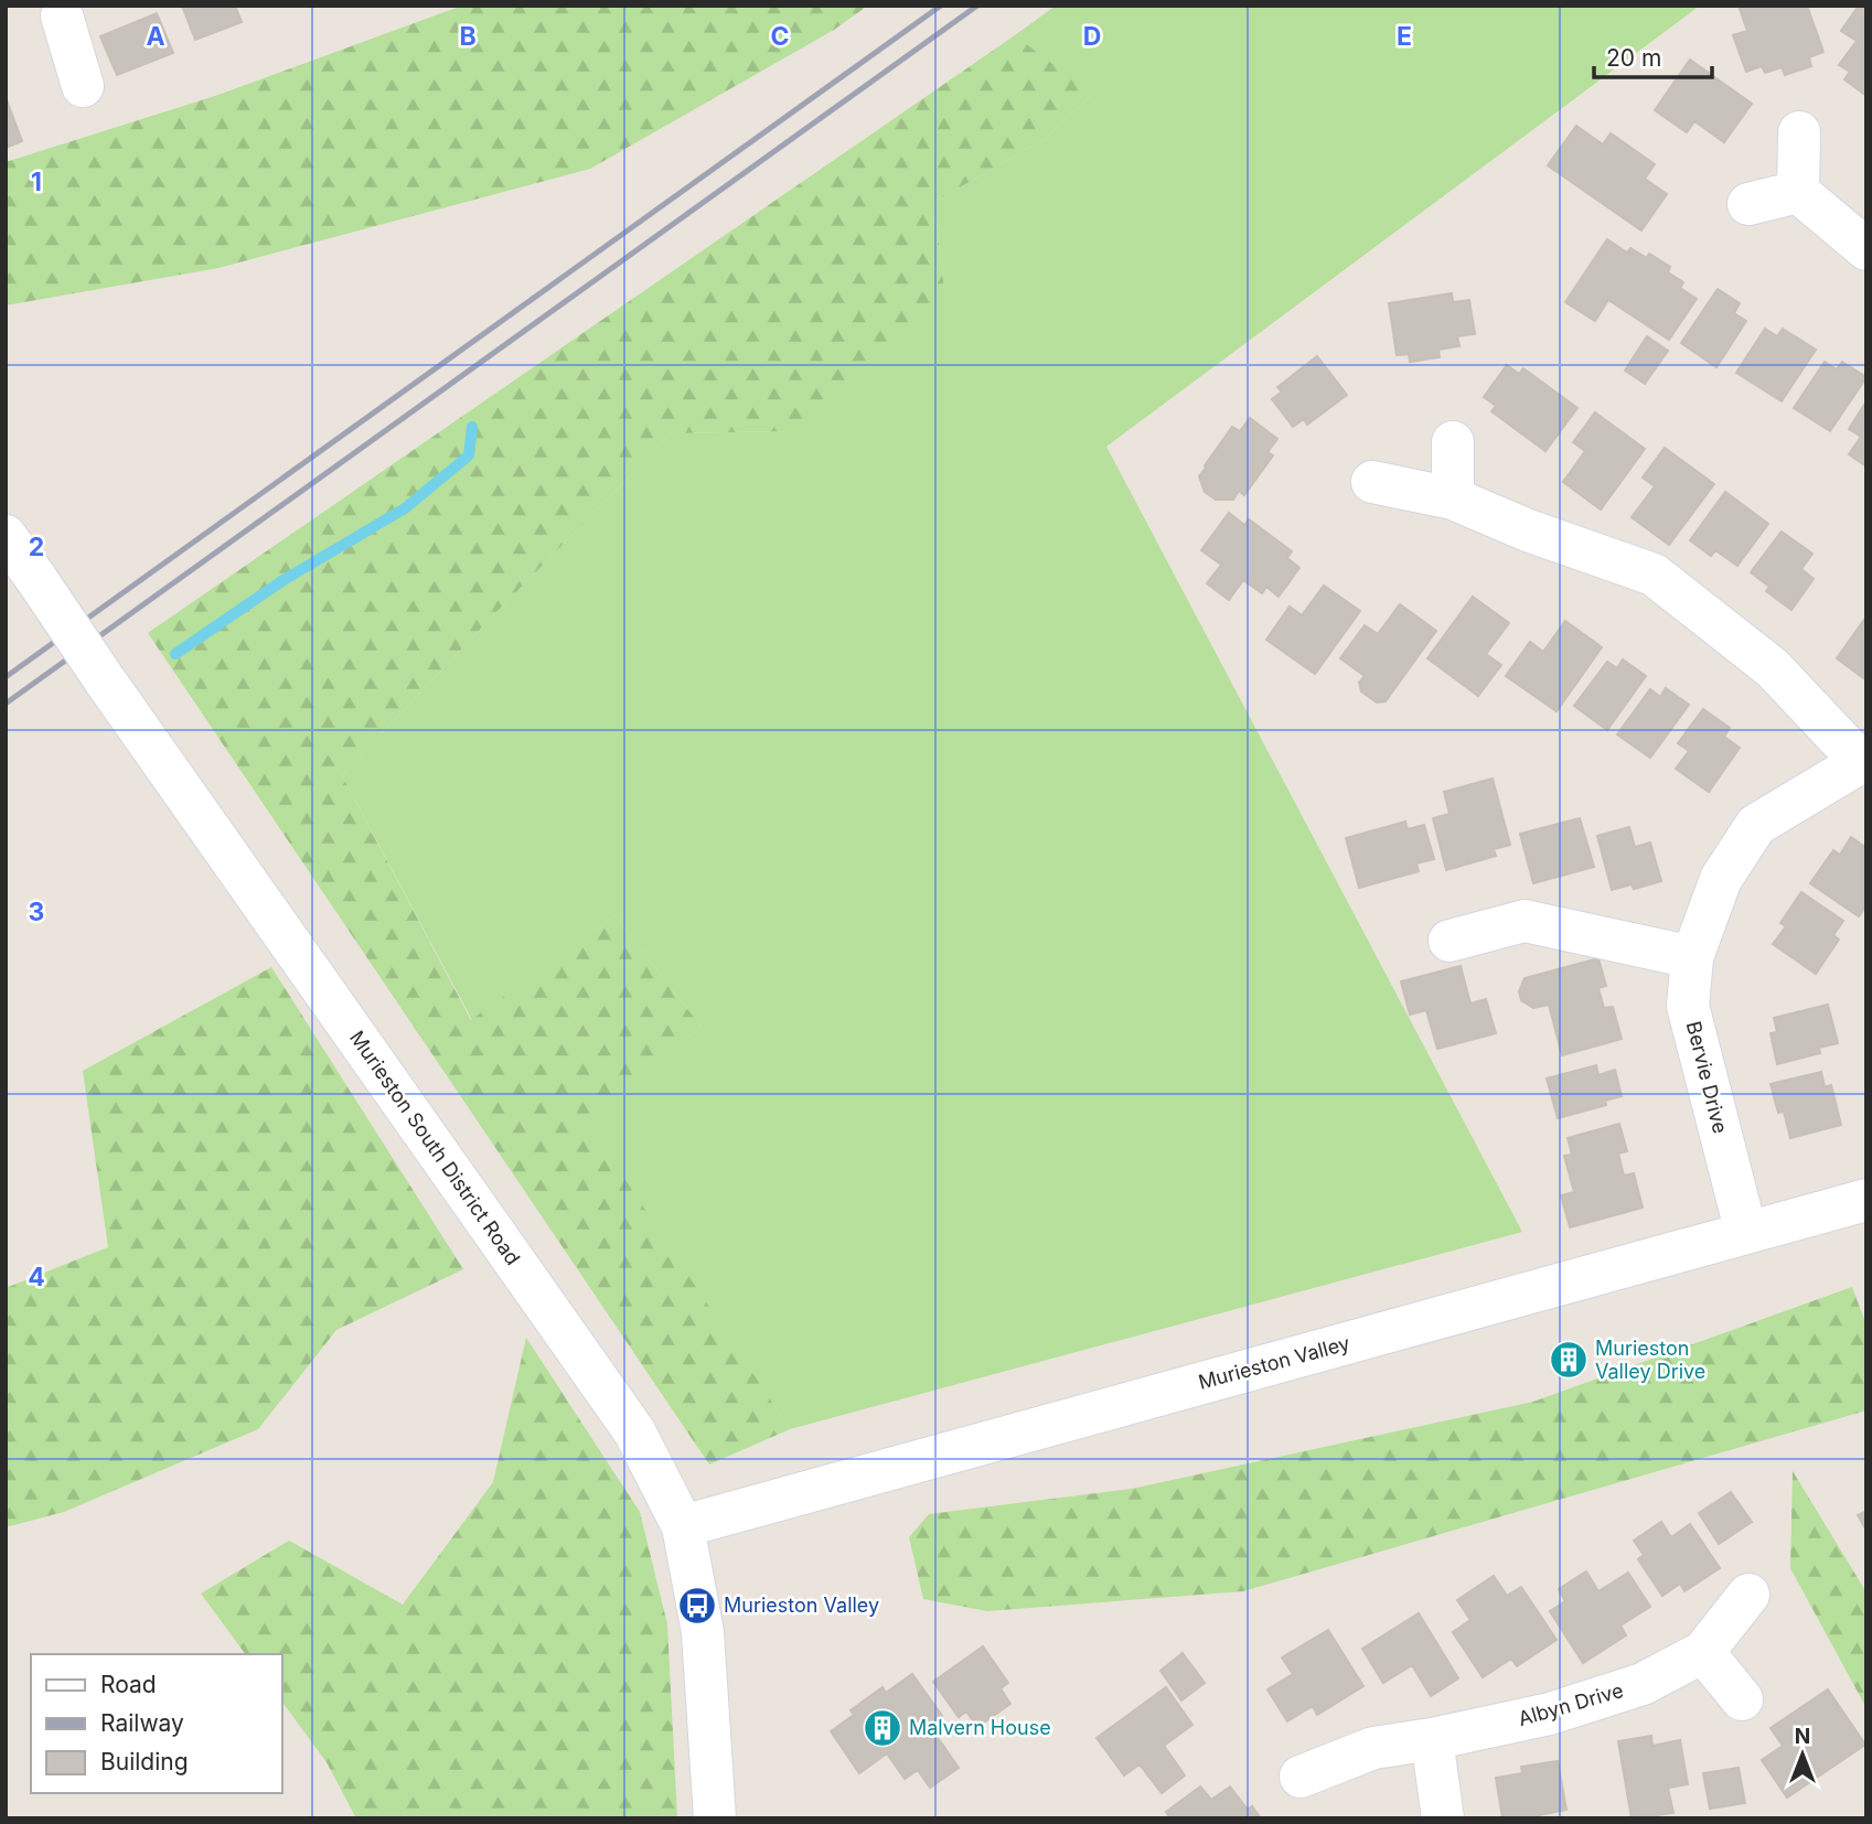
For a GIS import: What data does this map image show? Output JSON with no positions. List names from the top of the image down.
{
  "streets": {
    "street": [
      "Bervie Drive",
      "Murieston South District Road",
      "Murieston Valley",
      "Albyn Drive"
    ]
  },
  "crossings": [
    ["Bervie Drive", "Murieston Valley"],
    ["Murieston South District Road", "Murieston Valley"]
  ],
  "places": {
    "building": ["Murieston Valley Drive", "Malvern House"],
    "bus stop": ["Murieston Valley"]
  },
  "legend": ["Road", "Railway", "Building"],
  "scale_bar": "20 m",
  "north": "top",
  "grid": {
    "columns": [
      "A",
      "B",
      "C",
      "D",
      "E"
    ],
    "rows": [
      "1",
      "2",
      "3",
      "4"
    ]
  }
}
